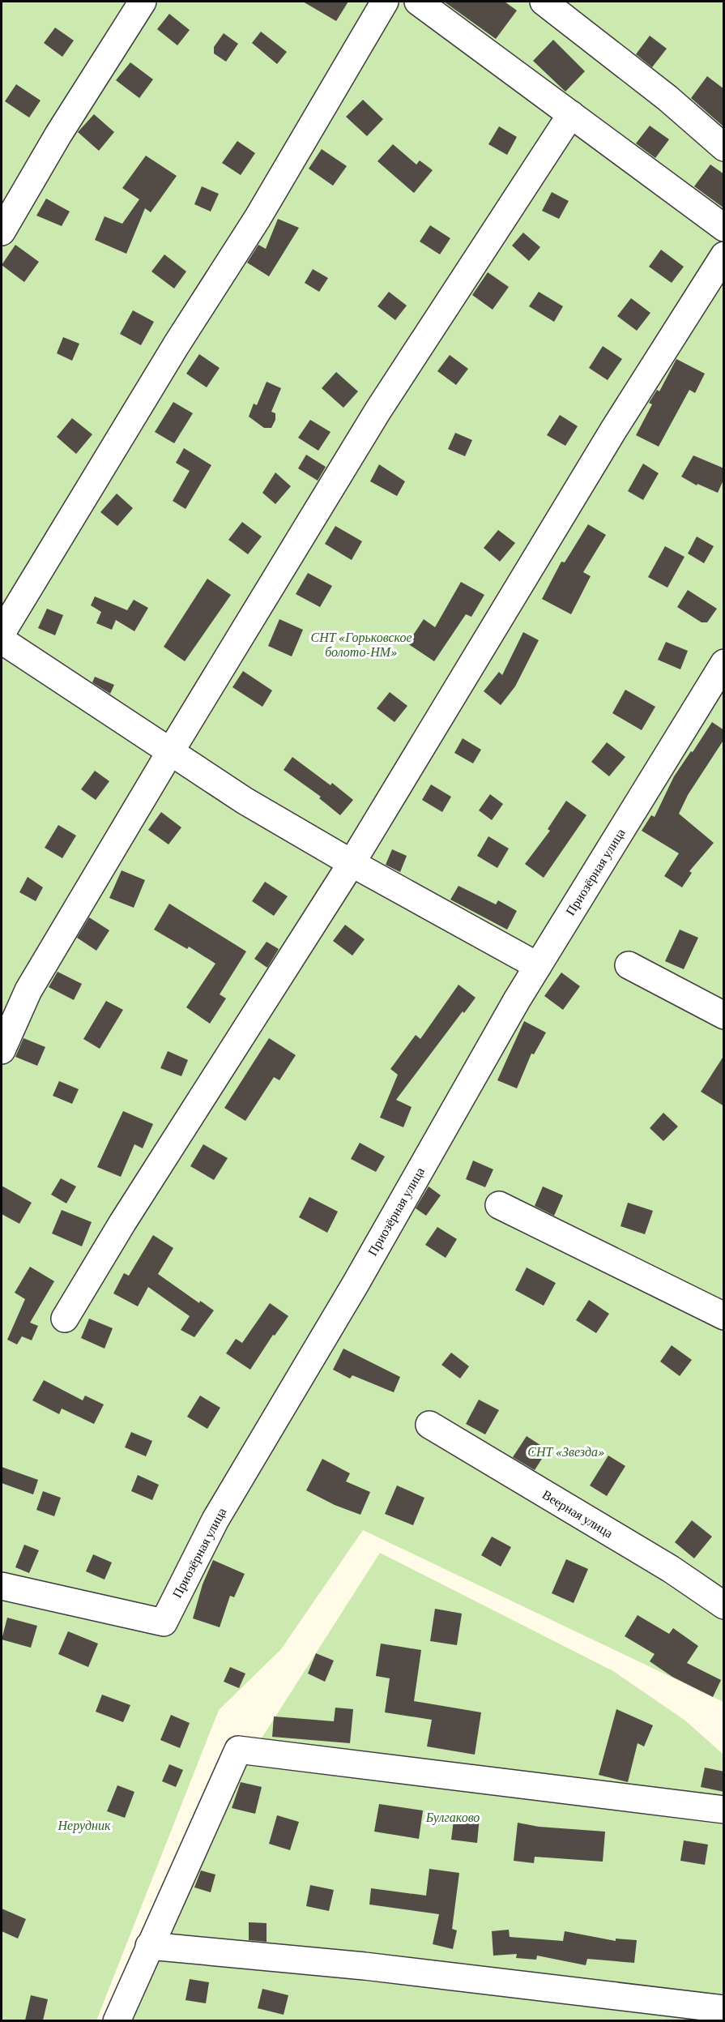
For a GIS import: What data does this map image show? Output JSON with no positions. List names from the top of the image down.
{
  "streets": {
    "street": ["Приозёрная улица", "Веерная улица"]
  },
  "parks": [
    "СНТ «Горьковское болото-НМ»",
    "СНТ «Звезда»",
    "Булгаково",
    "Нерудник"
  ]
}
